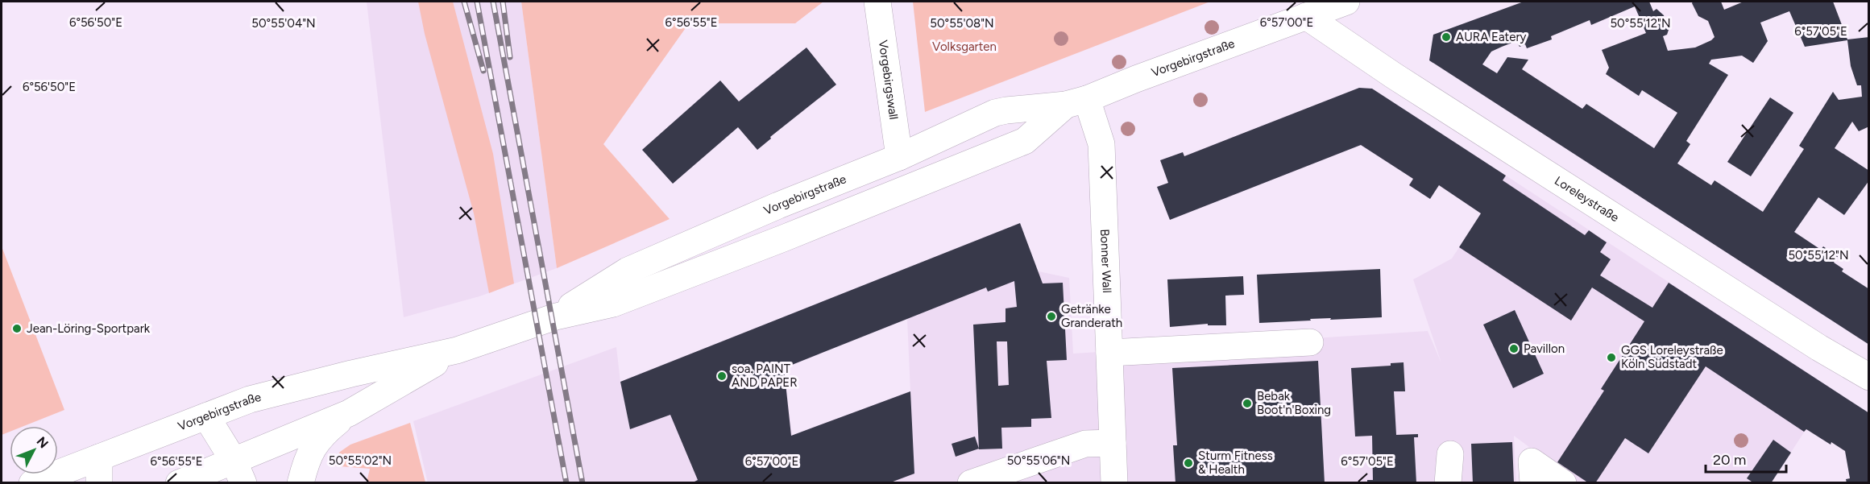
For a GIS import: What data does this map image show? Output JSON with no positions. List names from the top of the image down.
{
  "streets": {
    "main road": [
      "Vorgebirgstraße",
      "Vorgebirgswall",
      "Loreleystraße",
      "Bonner Wall"
    ]
  },
  "crossings": [
    ["Vorgebirgstraße", "Vorgebirgswall"],
    ["Vorgebirgstraße", "Loreleystraße"],
    ["Vorgebirgstraße", "Bonner Wall"]
  ],
  "parks": ["Volksgarten"],
  "places": [
    "AURA Eatery",
    "Getränke Granderath",
    "Jean-Löring-Sportpark",
    "Pavillon",
    "GGS Loreleystraße Köln Südstadt",
    "soa. PAINT AND PAPER",
    "Bebak Boot'n'Boxing",
    "Sturm Fitness & Health"
  ],
  "scale_bar": "20 m",
  "north": "top right",
  "coordinates": [
    "6°56'55\"E",
    "6°56'50\"E",
    "6°57'00\"E",
    "50°55'04\"N",
    "50°55'08\"N",
    "50°55'12\"N",
    "6°57'05\"E",
    "50°55'02\"N",
    "50°55'06\"N"
  ]
}
